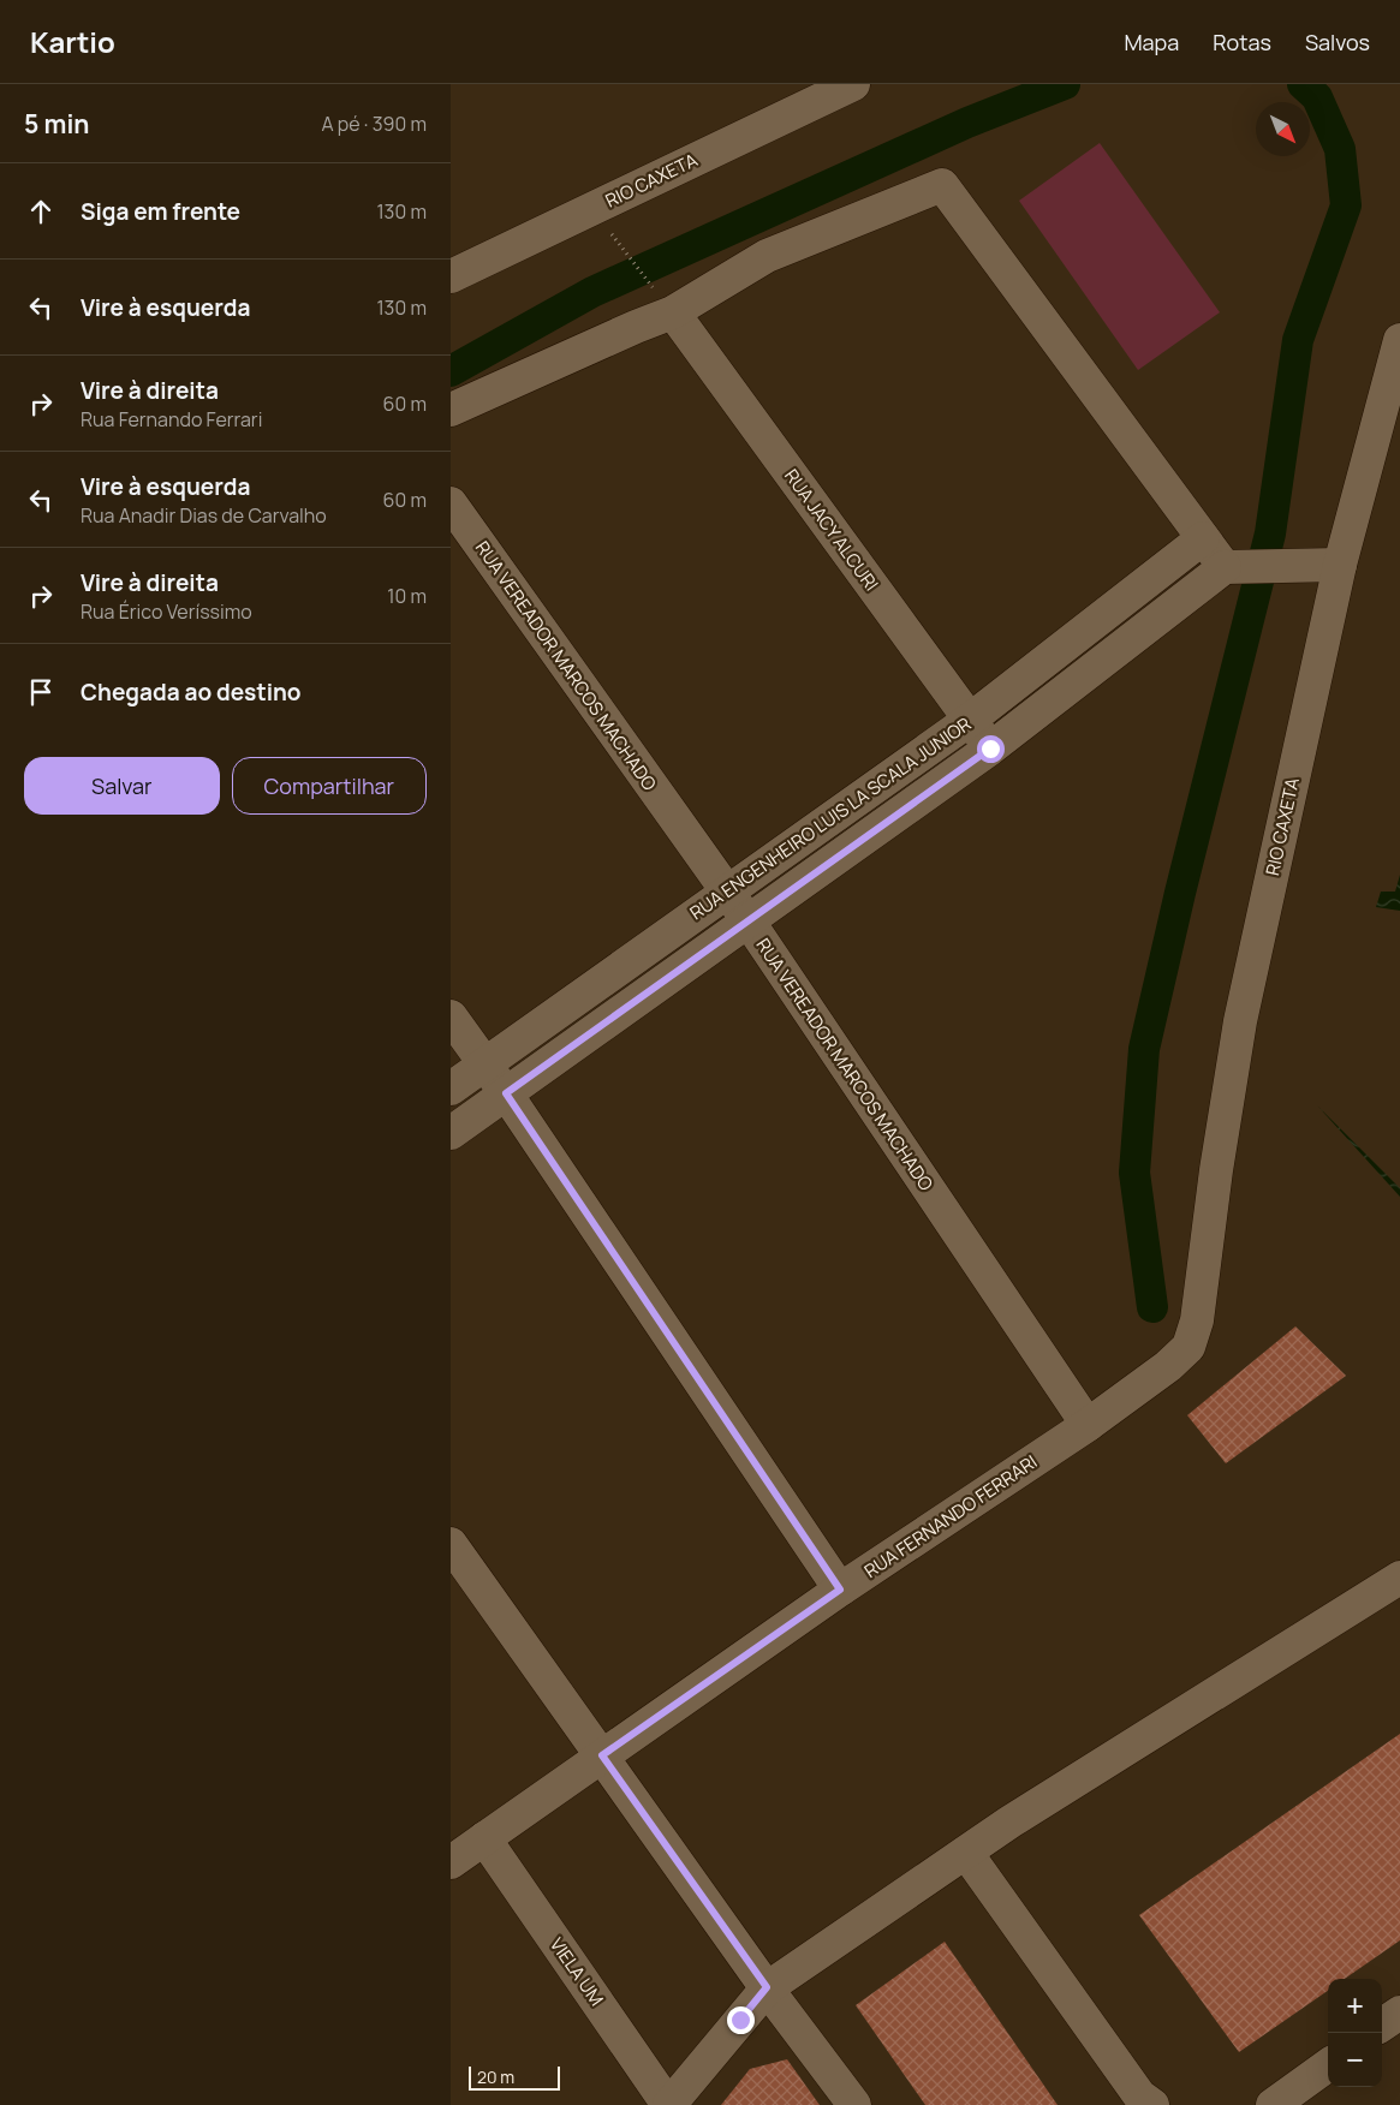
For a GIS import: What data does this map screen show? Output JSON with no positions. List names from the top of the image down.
{
  "streets": {
    "street": [
      "RIO CAXETA",
      "RUA JACY ALCURI",
      "RUA VEREADOR MARCOS MACHADO",
      "RUA ENGENHEIRO LUIS LA SCALA JUNIOR",
      "RUA FERNANDO FERRARI",
      "VIELA UM"
    ]
  },
  "crossings": [
    ["RIO CAXETA", "RUA FERNANDO FERRARI"],
    ["RUA JACY ALCURI", "RUA ENGENHEIRO LUIS LA SCALA JUNIOR"],
    ["RUA VEREADOR MARCOS MACHADO", "RUA ENGENHEIRO LUIS LA SCALA JUNIOR"],
    ["RUA VEREADOR MARCOS MACHADO", "RUA FERNANDO FERRARI"],
    ["RUA FERNANDO FERRARI", "VIELA UM"]
  ],
  "scale_bar": "20 m",
  "north": "bottom right",
  "page": {
    "header": "Kartio",
    "nav": ["Mapa", "Rotas", "Salvos"],
    "heading": ["5 min", "A pé · 390 m"],
    "list": [
      ["Siga em frente", "130 m"],
      ["Vire à esquerda", "130 m"],
      ["Vire à direita", "Rua Fernando Ferrari", "60 m"],
      ["Vire à esquerda", "Rua Anadir Dias de Carvalho", "60 m"],
      ["Vire à direita", "Rua Érico Veríssimo", "10 m"],
      "Chegada ao destino"
    ],
    "buttons": ["Salvar", "Compartilhar"],
    "map_buttons": ["+", "−"],
    "scale": "20 m"
  }
}
